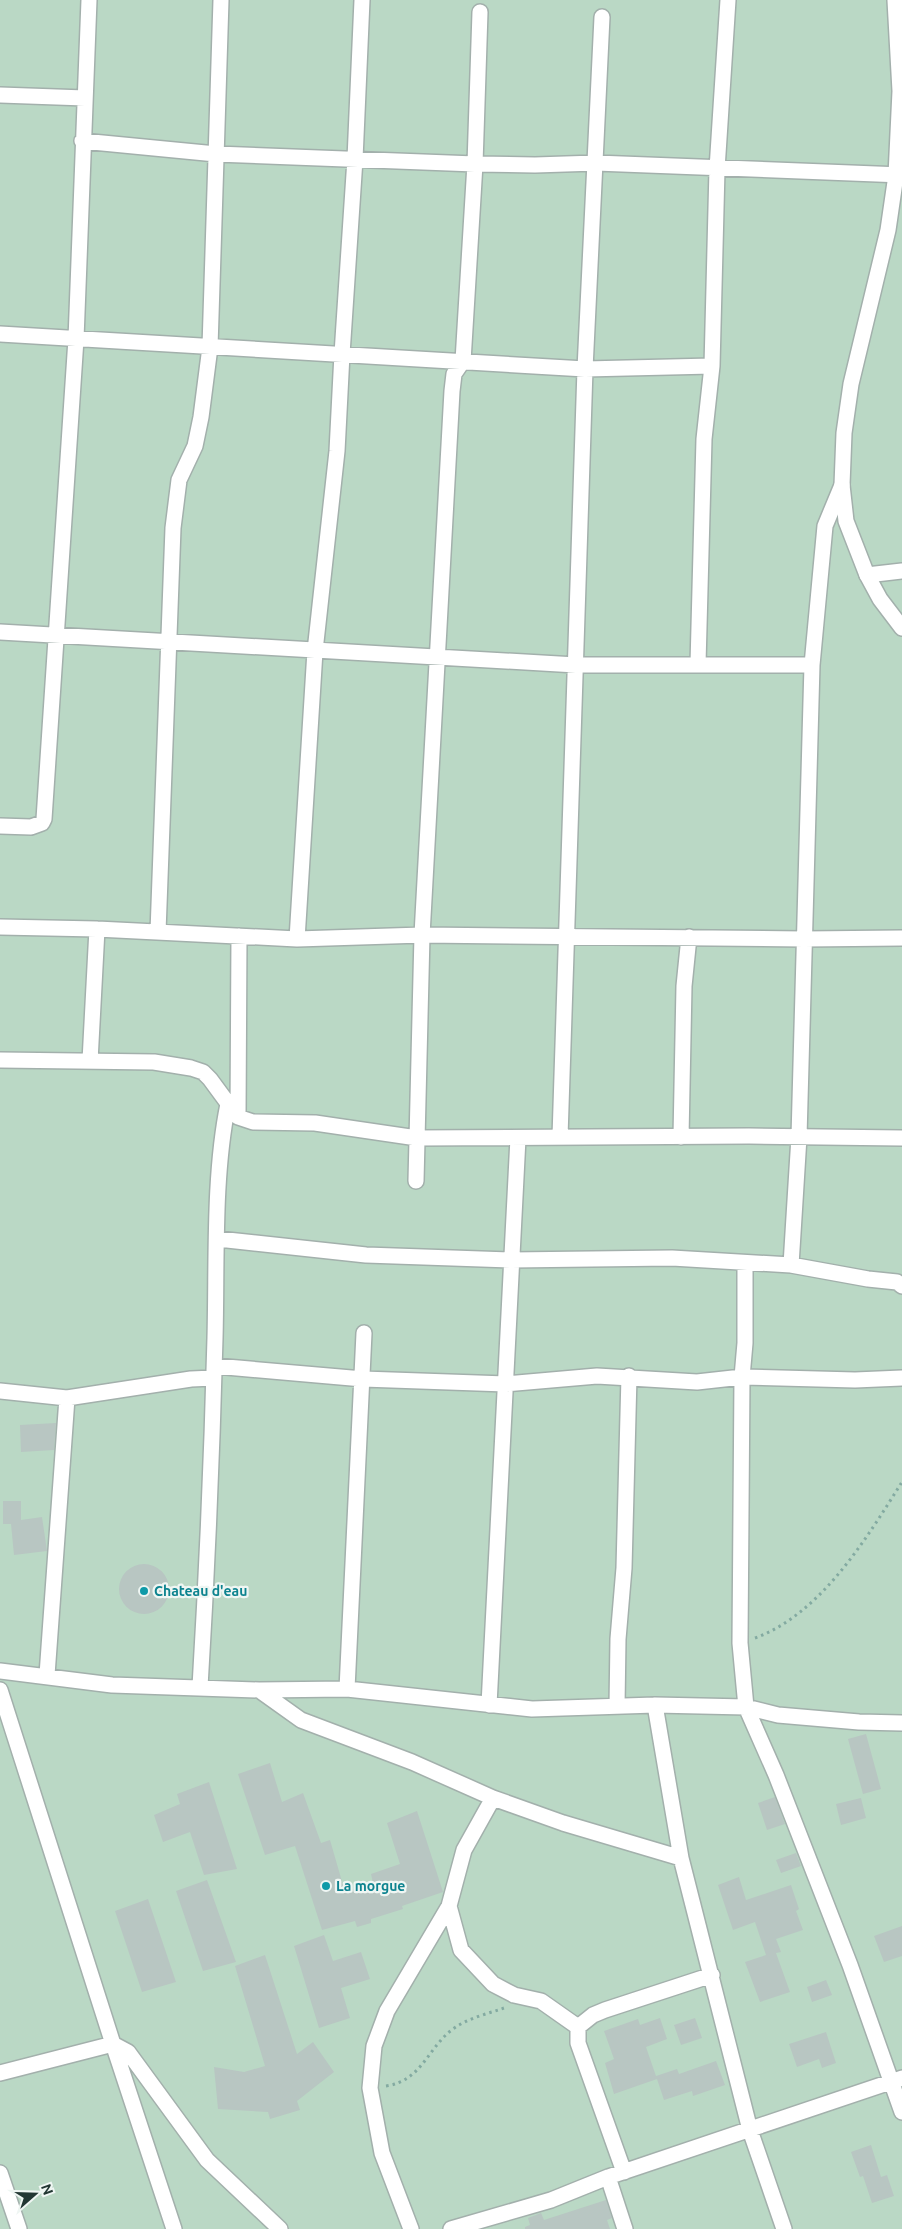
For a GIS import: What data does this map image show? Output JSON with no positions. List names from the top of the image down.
{
  "places": ["Chateau d'eau", "La morgue"],
  "north": "right"
}
